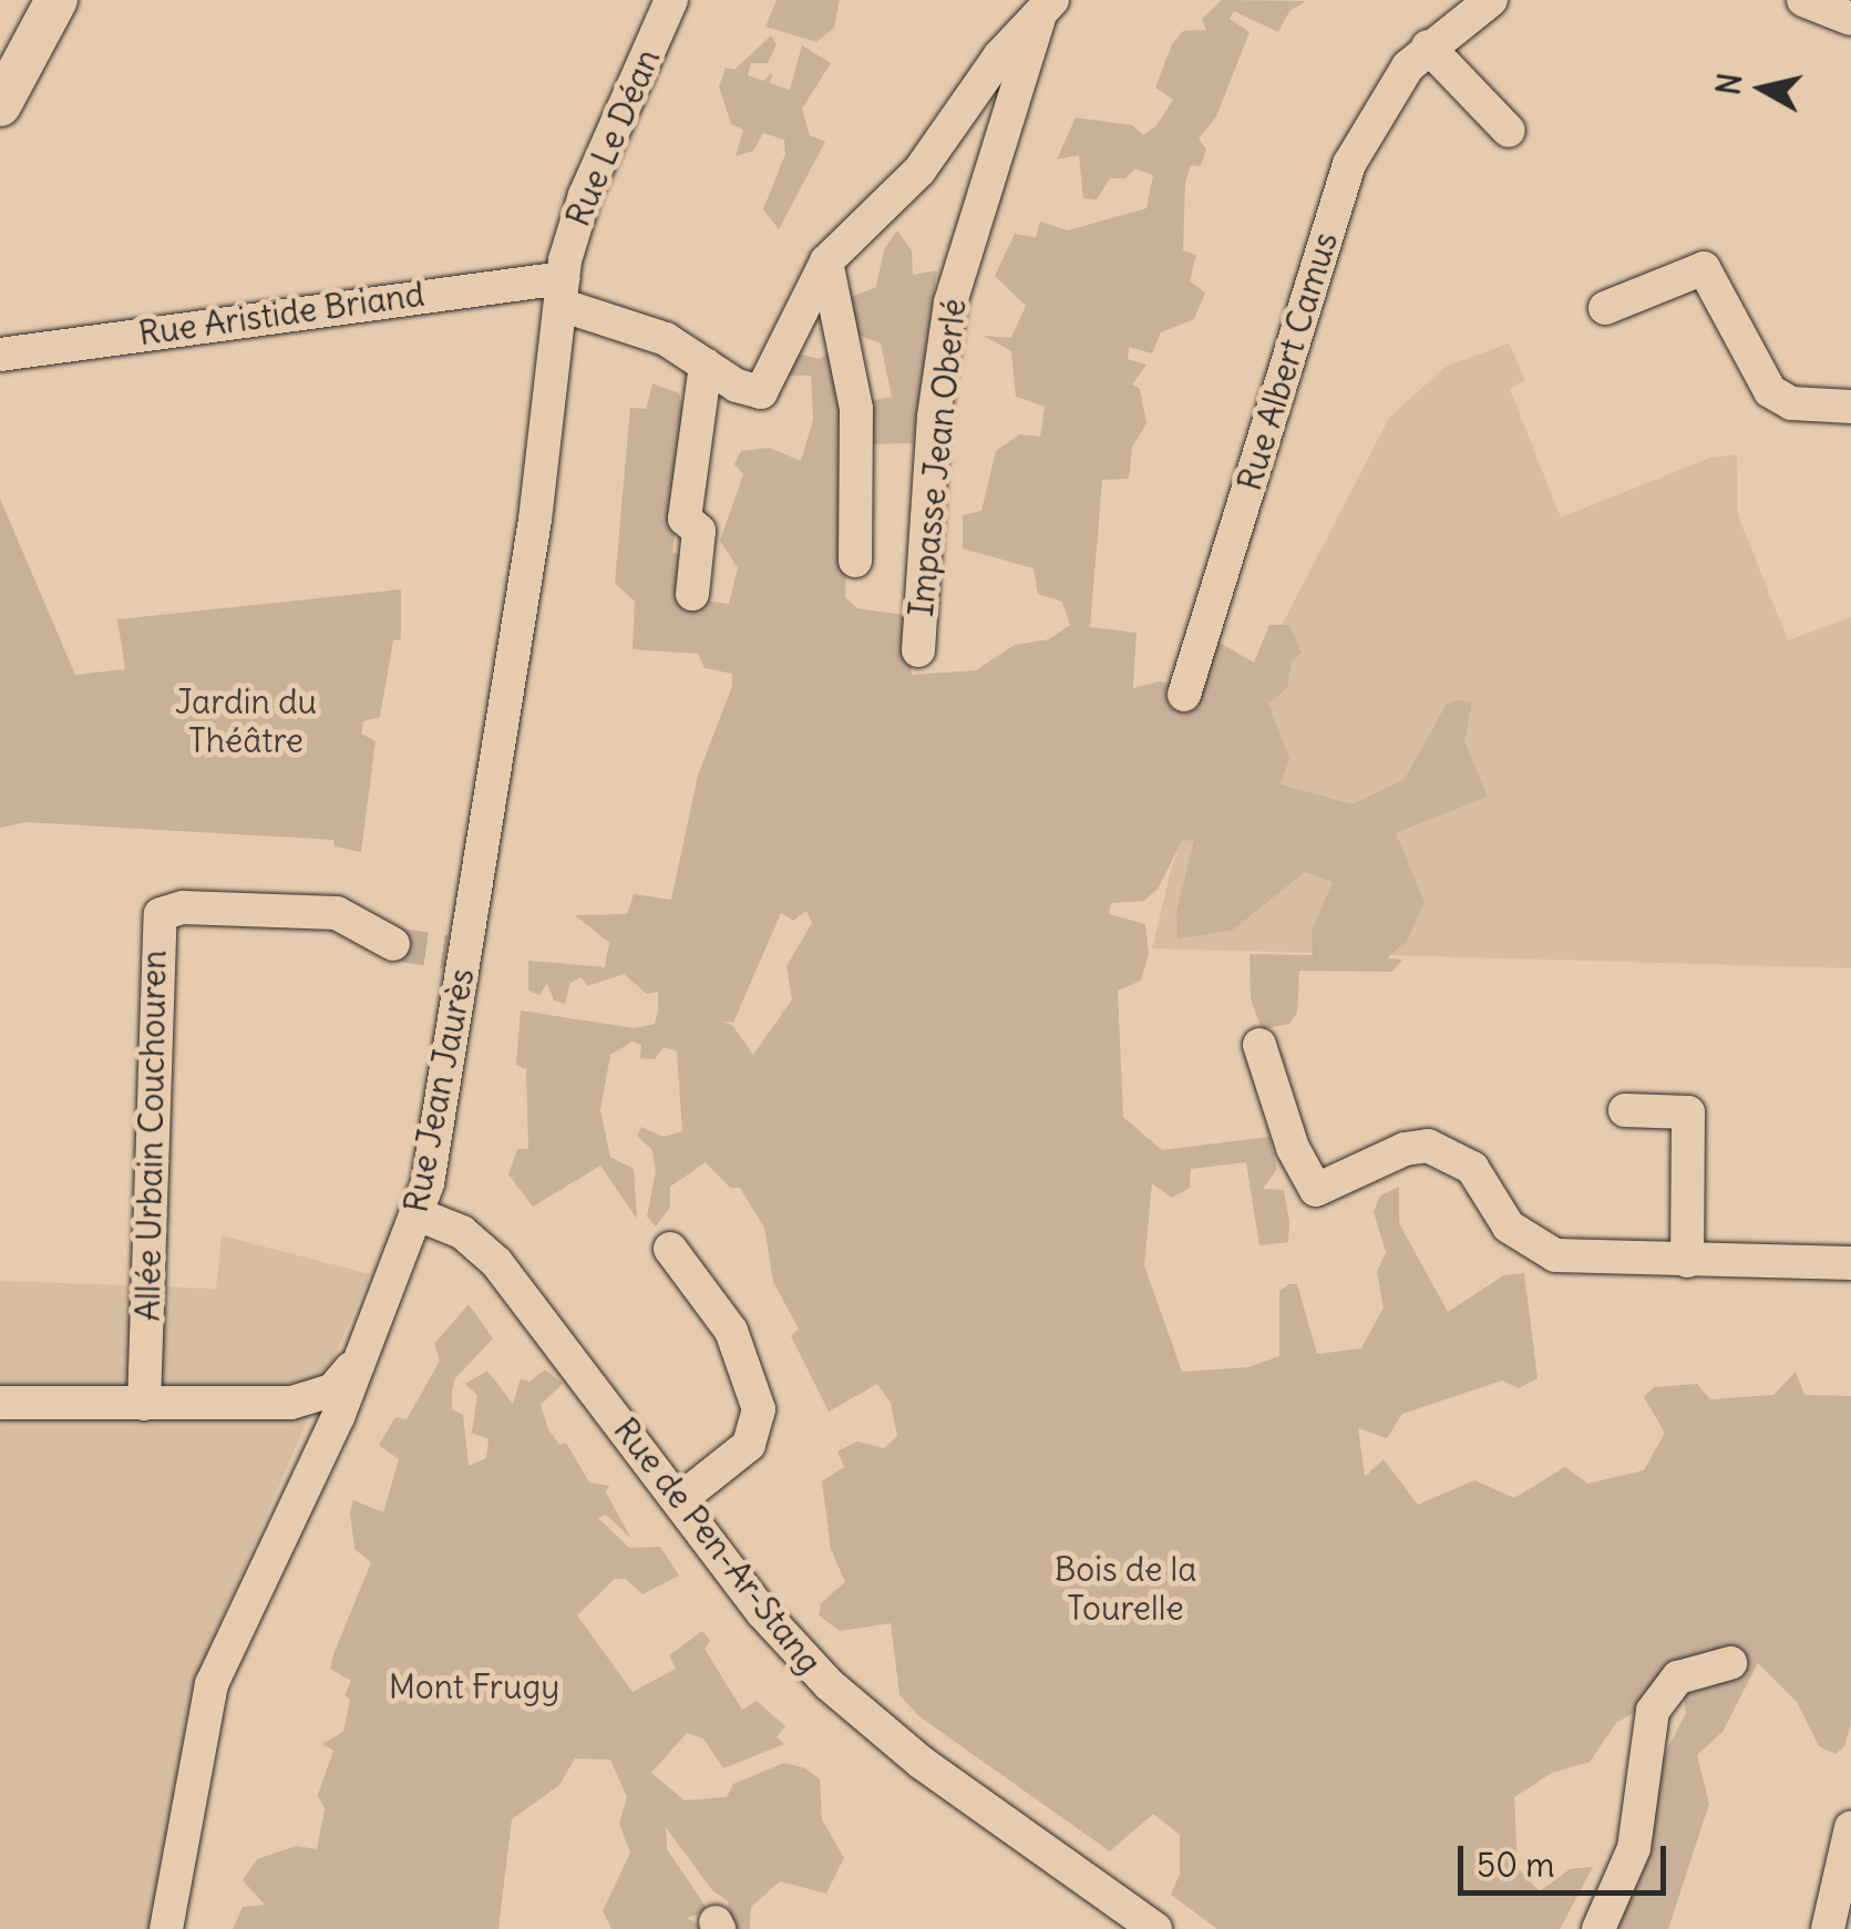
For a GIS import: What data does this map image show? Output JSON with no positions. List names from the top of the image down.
{
  "streets": {
    "street": [
      "Rue Le Déan",
      "Rue Aristide Briand",
      "Rue Albert Camus",
      "Impasse Jean Oberlé",
      "Rue Jean Jaurès",
      "Allée Urbain Couchouren",
      "Rue de Pen-Ar-Stang"
    ]
  },
  "crossings": [
    ["Rue Le Déan", "Rue Aristide Briand"],
    ["Rue Le Déan", "Rue Jean Jaurès"],
    ["Rue Aristide Briand", "Rue Jean Jaurès"],
    ["Rue Jean Jaurès", "Rue de Pen-Ar-Stang"]
  ],
  "parks": ["Jardin du Théâtre", "Bois de la Tourelle", "Mont Frugy"],
  "scale_bar": "50 m",
  "north": "left"
}
